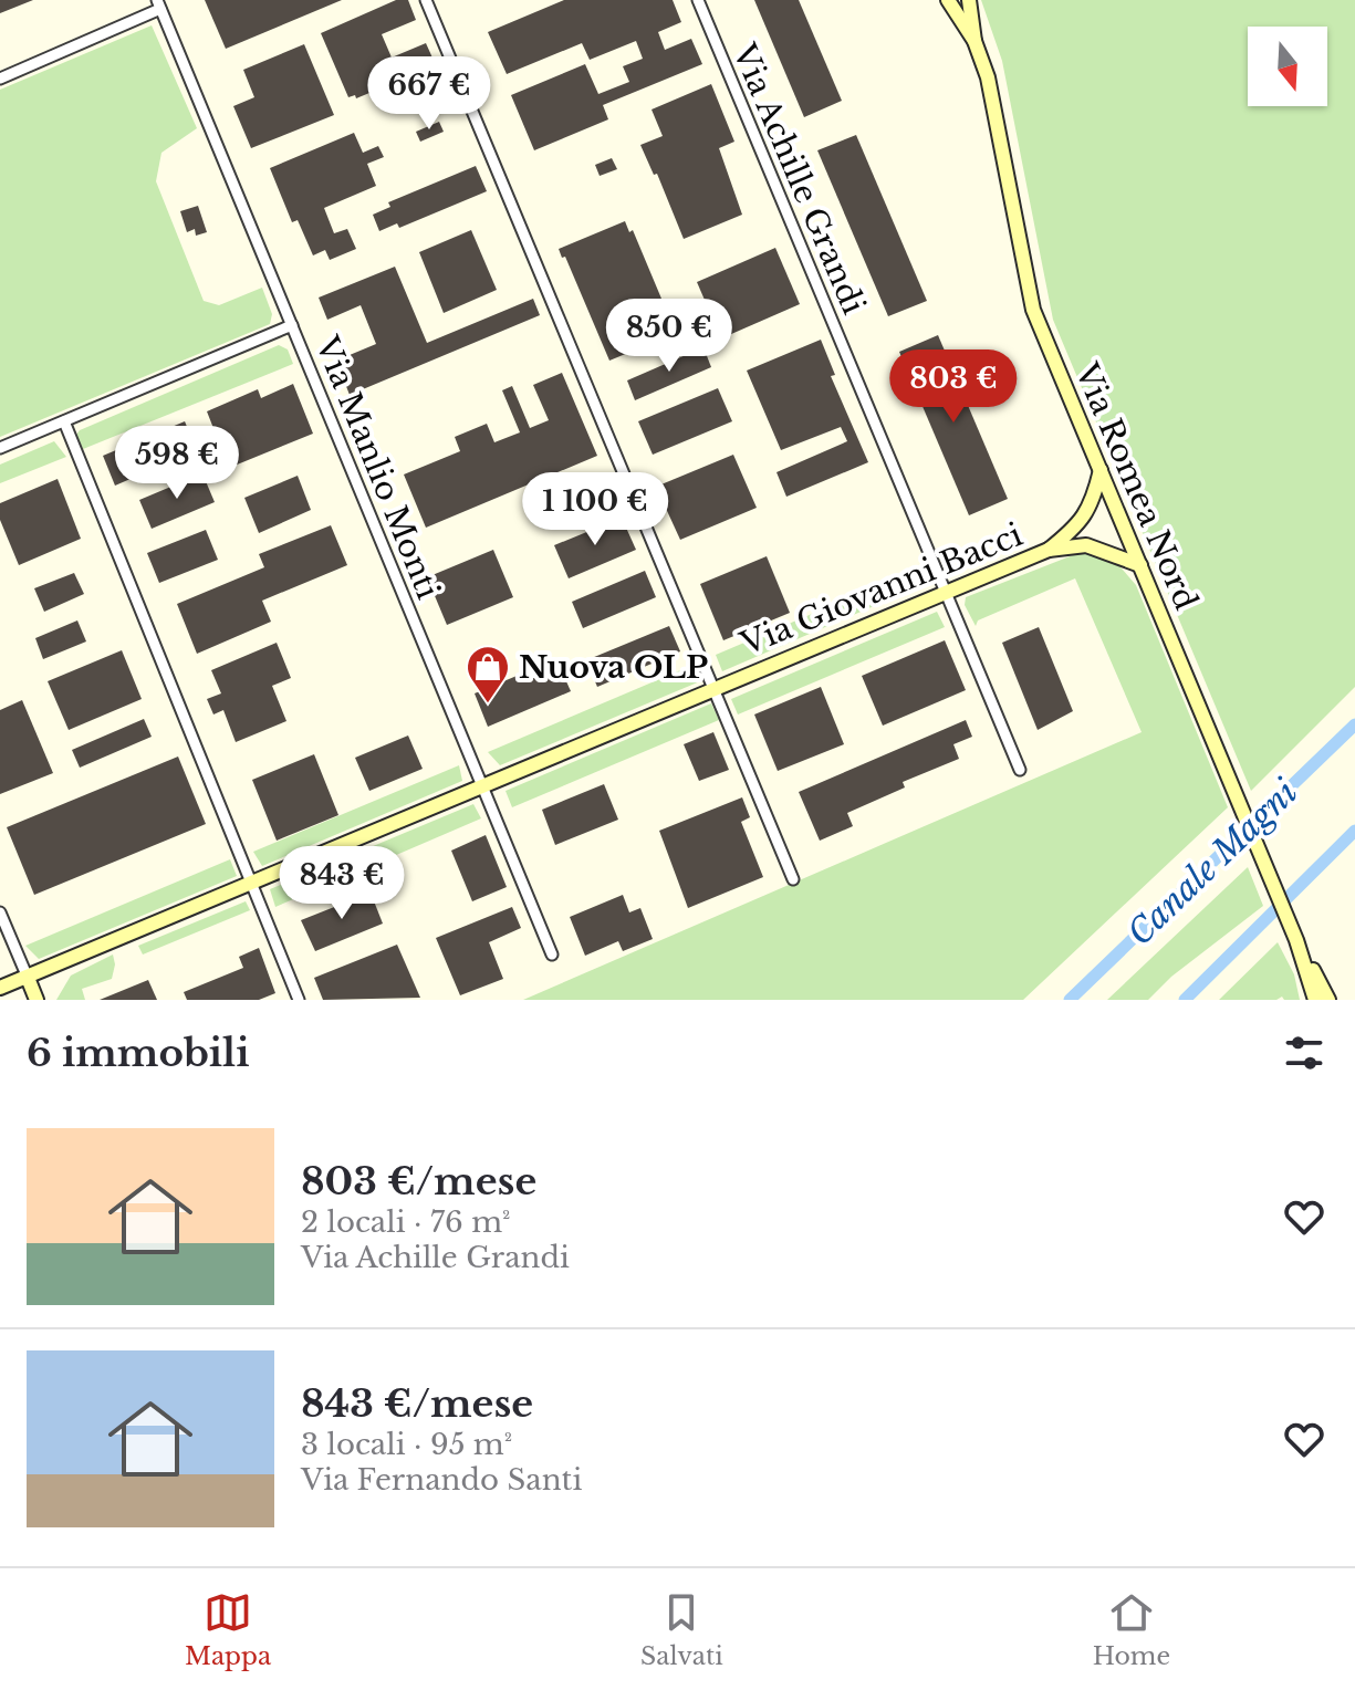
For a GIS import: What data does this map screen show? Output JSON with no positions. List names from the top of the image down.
{
  "streets": {
    "main road": ["Via Romea Nord", "Via Giovanni Bacci"],
    "street": ["Via Achille Grandi", "Via Manlio Monti"]
  },
  "crossings": [
    ["Via Achille Grandi", "Via Giovanni Bacci"],
    ["Via Manlio Monti", "Via Giovanni Bacci"],
    ["Via Romea Nord", "Via Giovanni Bacci"]
  ],
  "water": ["Canale Magni"],
  "places": {
    "shop": ["Nuova OLP"]
  },
  "north": "bottom",
  "page": {
    "price": [
      "667 €",
      "850 €",
      "803 €",
      "598 €",
      "1 100 €",
      "843 €"
    ],
    "heading": "6 immobili",
    "list": [
      {
        "name": "803 €/mese",
        "note": "2 locali · 76 m² · Via Achille Grandi"
      },
      {
        "name": "843 €/mese",
        "note": "3 locali · 95 m² · Via Fernando Santi"
      }
    ],
    "tabs": ["Mappa", "Salvati", "Home"]
  }
}
